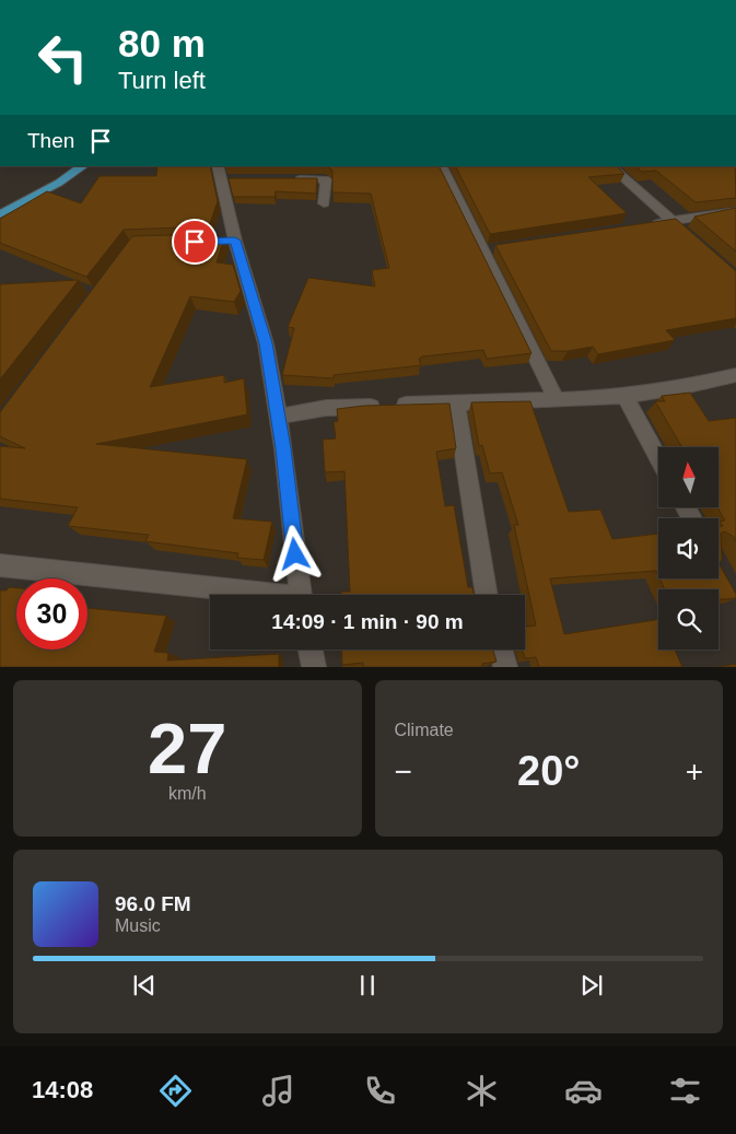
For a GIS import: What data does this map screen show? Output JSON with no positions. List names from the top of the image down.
{
  "north": "top",
  "page": {
    "turn": ["80 m", "Turn left"],
    "then": "Then",
    "limit": "30",
    "trip": "14:09 · 1 min · 90 m",
    "tile": [
      ["27", "km/h"],
      "Climate"
    ],
    "heat": ["−", "20°", "+"],
    "song": ["96.0 FM", "Music"],
    "tabs": "14:08"
  }
}
